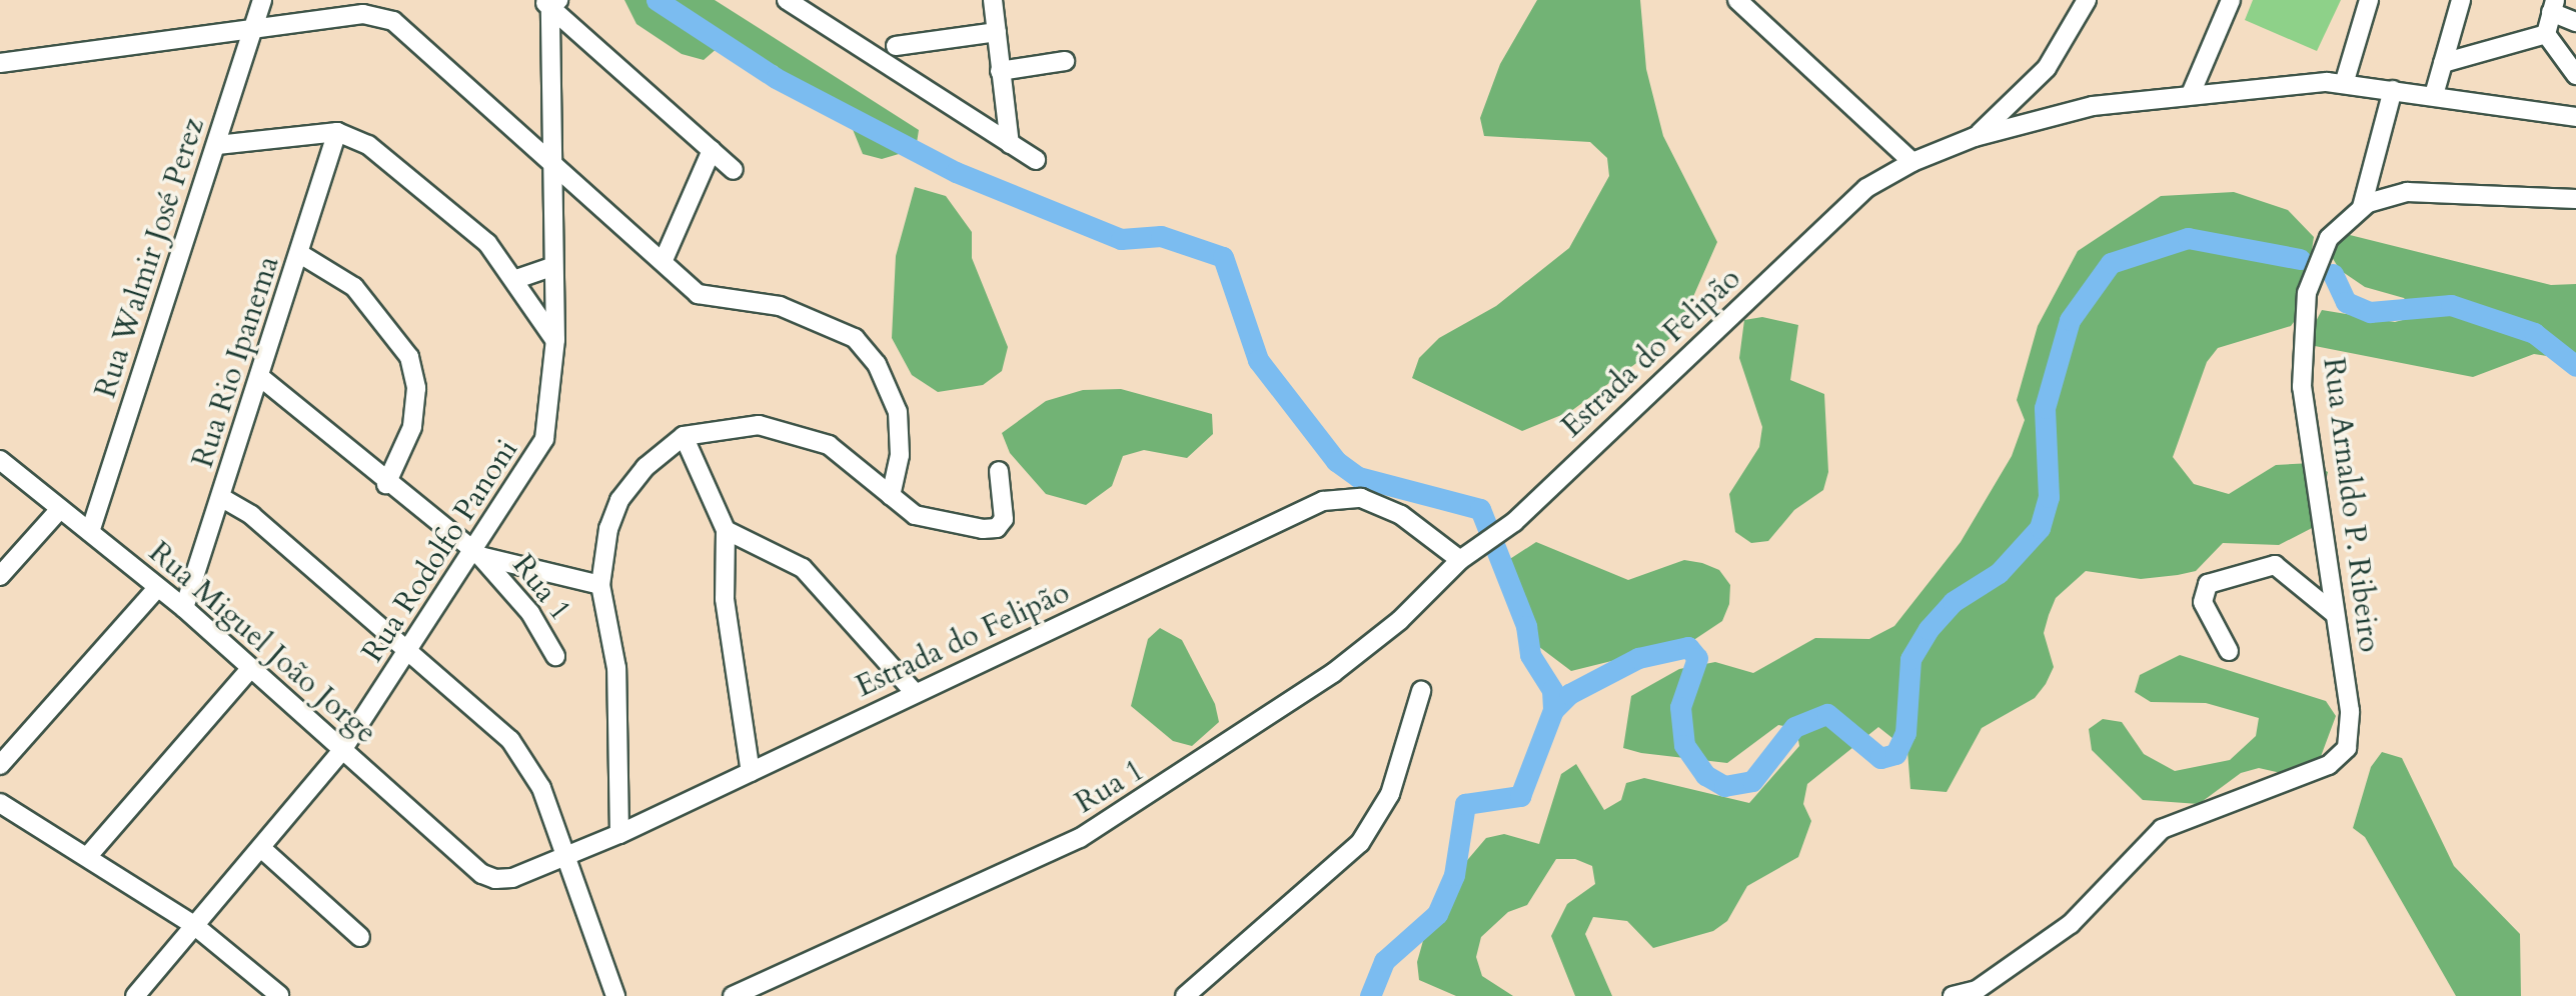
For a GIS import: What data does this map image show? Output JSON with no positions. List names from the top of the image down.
{
  "streets": {
    "street": [
      "Rua Walmir José Perez",
      "Estrada do Felipão",
      "Rua Rio Ipanema",
      "Rua Arnaldo P. Ribeiro",
      "Rua Rodolfo Panoni",
      "Rua 1",
      "Rua Miguel João Jorge"
    ]
  },
  "crossings": [
    ["Rua Walmir José Perez", "Rua Miguel João Jorge"],
    ["Estrada do Felipão", "Rua 1"],
    ["Estrada do Felipão", "Rua Miguel João Jorge"],
    ["Rua Rio Ipanema", "Rua Miguel João Jorge"],
    ["Rua Rodolfo Panoni", "Rua 1"],
    ["Rua Rodolfo Panoni", "Rua Miguel João Jorge"]
  ]
}
